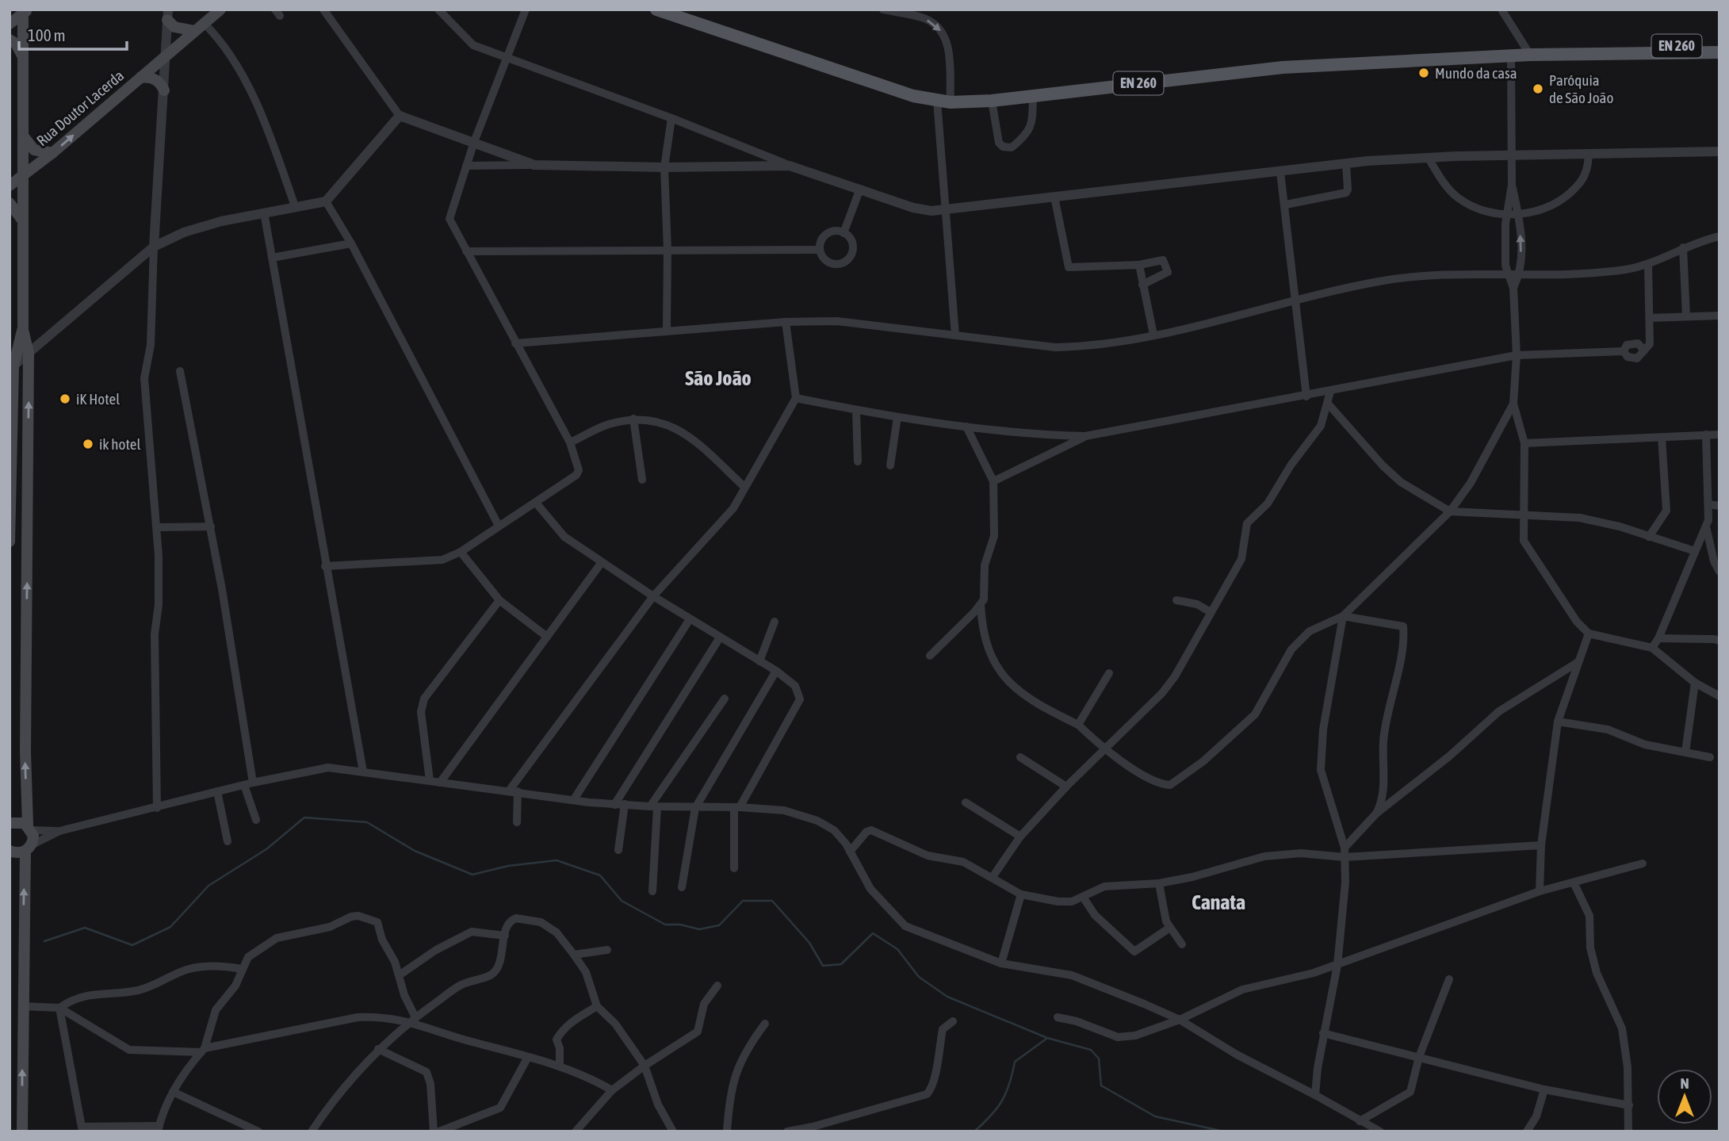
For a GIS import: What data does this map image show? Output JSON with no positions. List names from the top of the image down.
{
  "streets": {
    "main road": ["EN 260", "Rua Doutor Lacerda"]
  },
  "one_way": ["Rua Doutor Lacerda"],
  "districts": ["São João", "Canata"],
  "places": [
    "Mundo da casa",
    "Paróquia de São João",
    "iK Hotel",
    "ik hotel"
  ],
  "scale_bar": "100 m",
  "north": "top"
}
